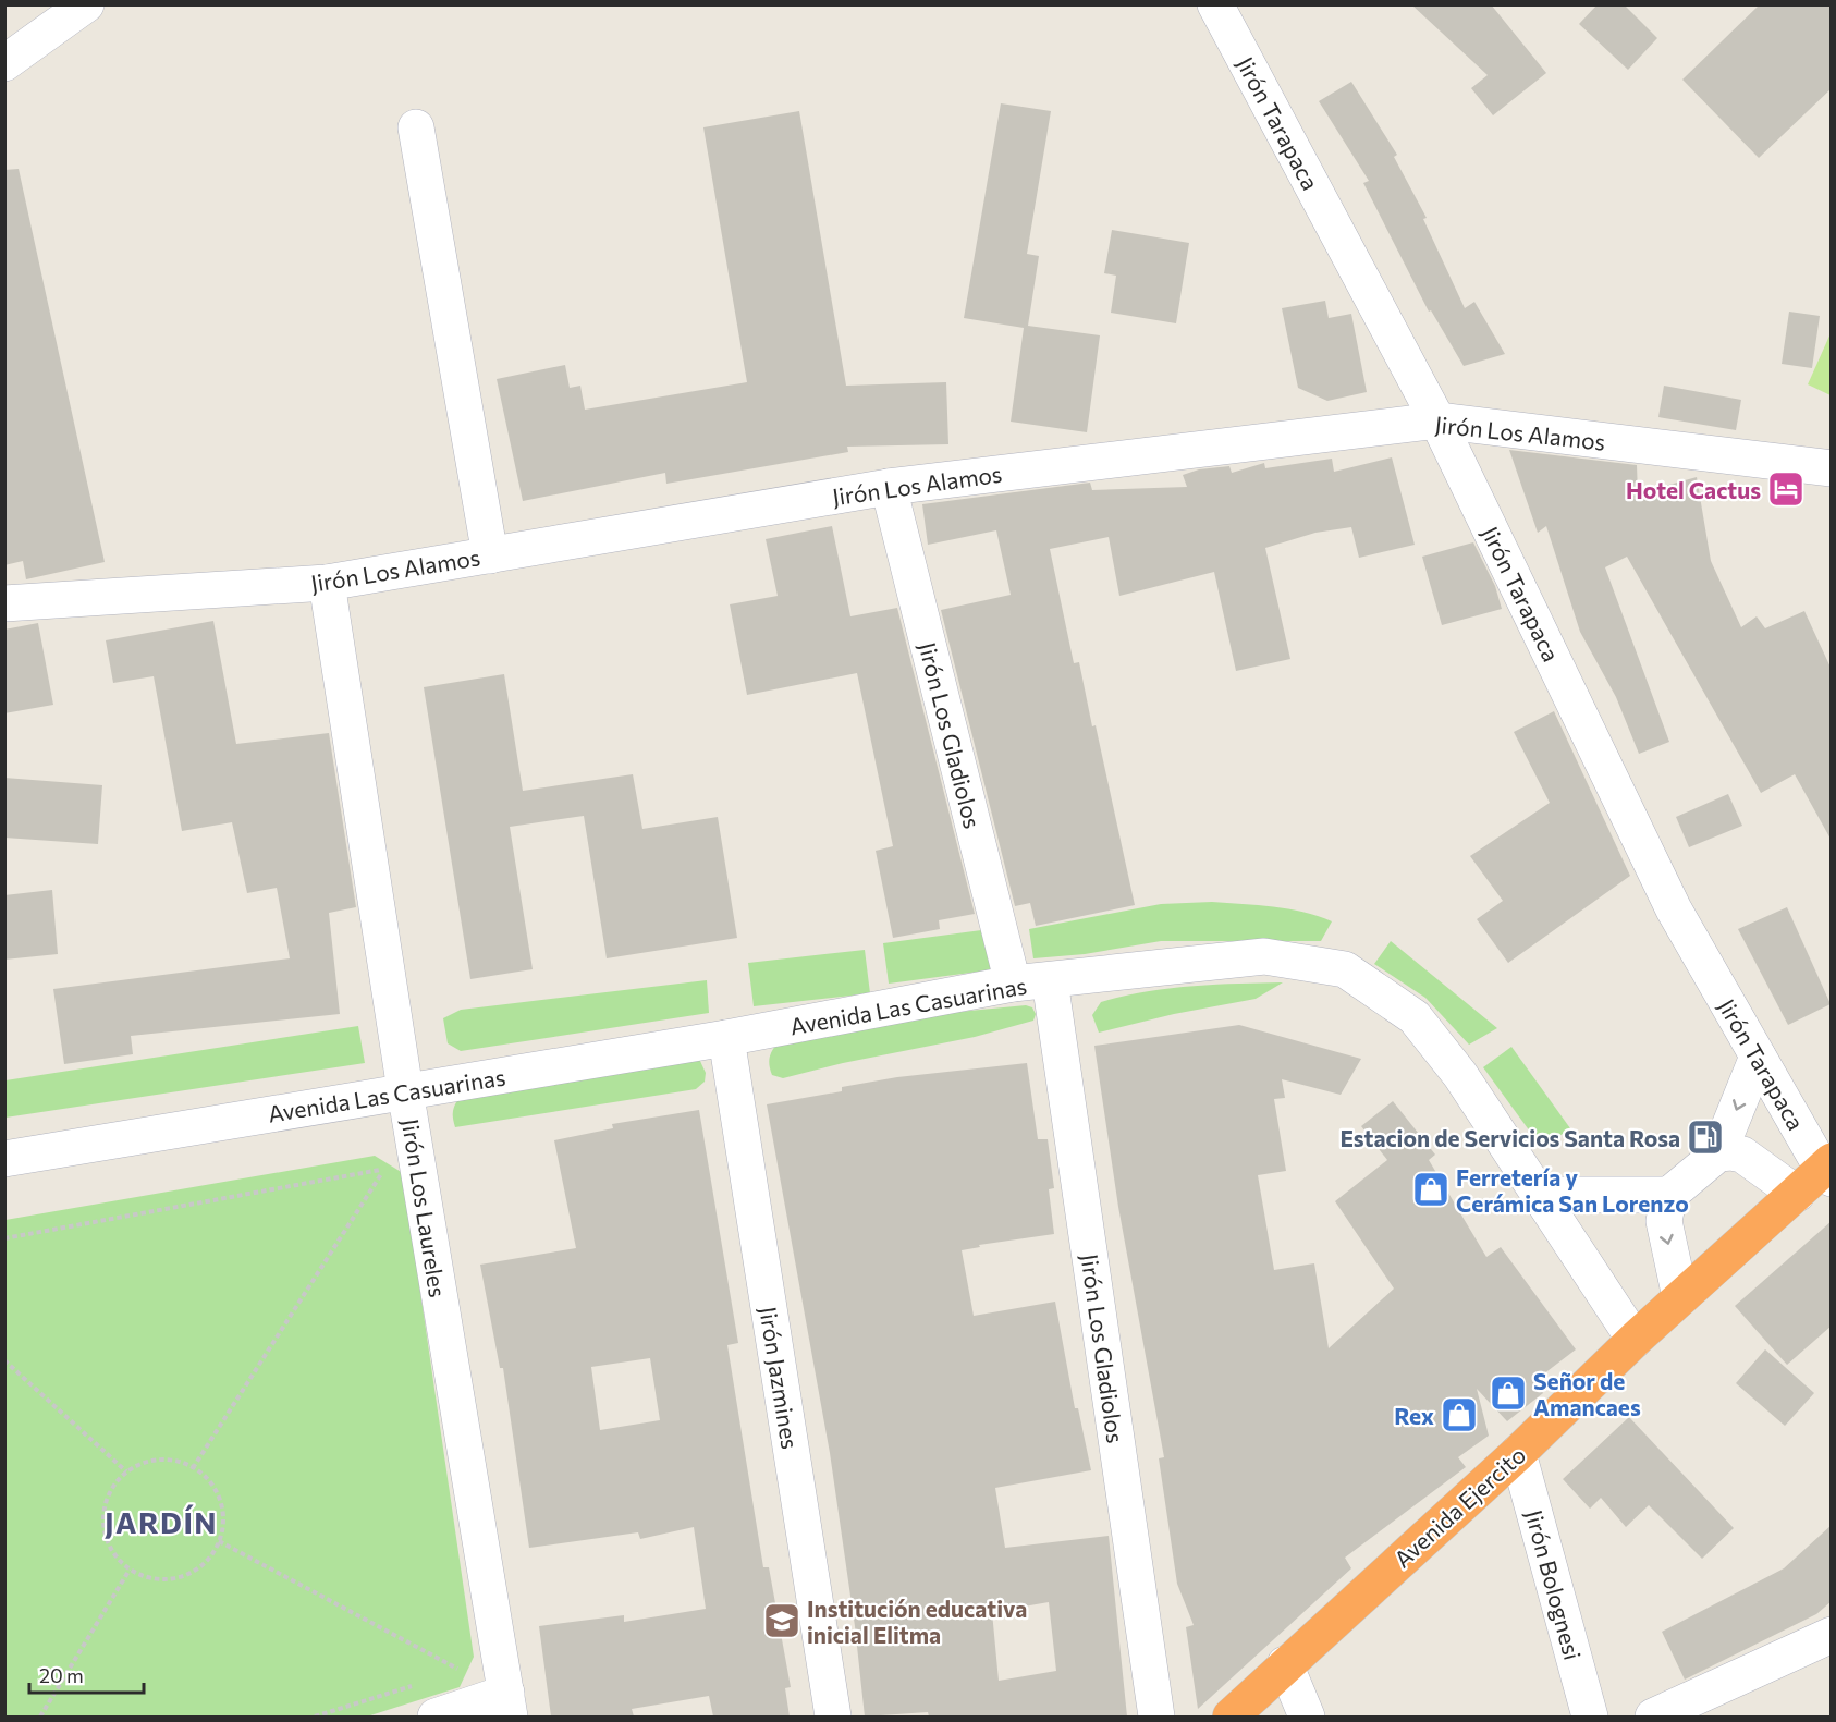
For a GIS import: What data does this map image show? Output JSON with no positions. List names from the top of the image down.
{
  "streets": {
    "highway": ["Avenida Ejercito"],
    "street": [
      "Jirón Tarapaca",
      "Jirón Los Alamos",
      "Jirón Los Gladiolos",
      "Avenida Las Casuarinas",
      "Jirón Los Laureles",
      "Jirón Jazmines",
      "Jirón Bolognesi"
    ]
  },
  "crossings": [
    ["Jirón Tarapaca", "Jirón Los Alamos"],
    ["Jirón Tarapaca", "Avenida Ejercito"],
    ["Jirón Los Alamos", "Jirón Los Gladiolos"],
    ["Jirón Los Alamos", "Jirón Los Laureles"],
    ["Jirón Los Gladiolos", "Avenida Las Casuarinas"],
    ["Avenida Las Casuarinas", "Jirón Los Laureles"],
    ["Avenida Las Casuarinas", "Jirón Jazmines"],
    ["Avenida Las Casuarinas", "Avenida Ejercito"],
    ["Avenida Ejercito", "Jirón Bolognesi"]
  ],
  "districts": ["JARDÍN"],
  "places": {
    "hotel": ["Hotel Cactus"],
    "fuel station": ["Estacion de Servicios Santa Rosa"],
    "shop": ["Ferretería y Cerámica San Lorenzo", "Señor de Amancaes", "Rex"],
    "school or university": ["Institución educativa inicial Elitma"]
  },
  "scale_bar": "20 m"
}
